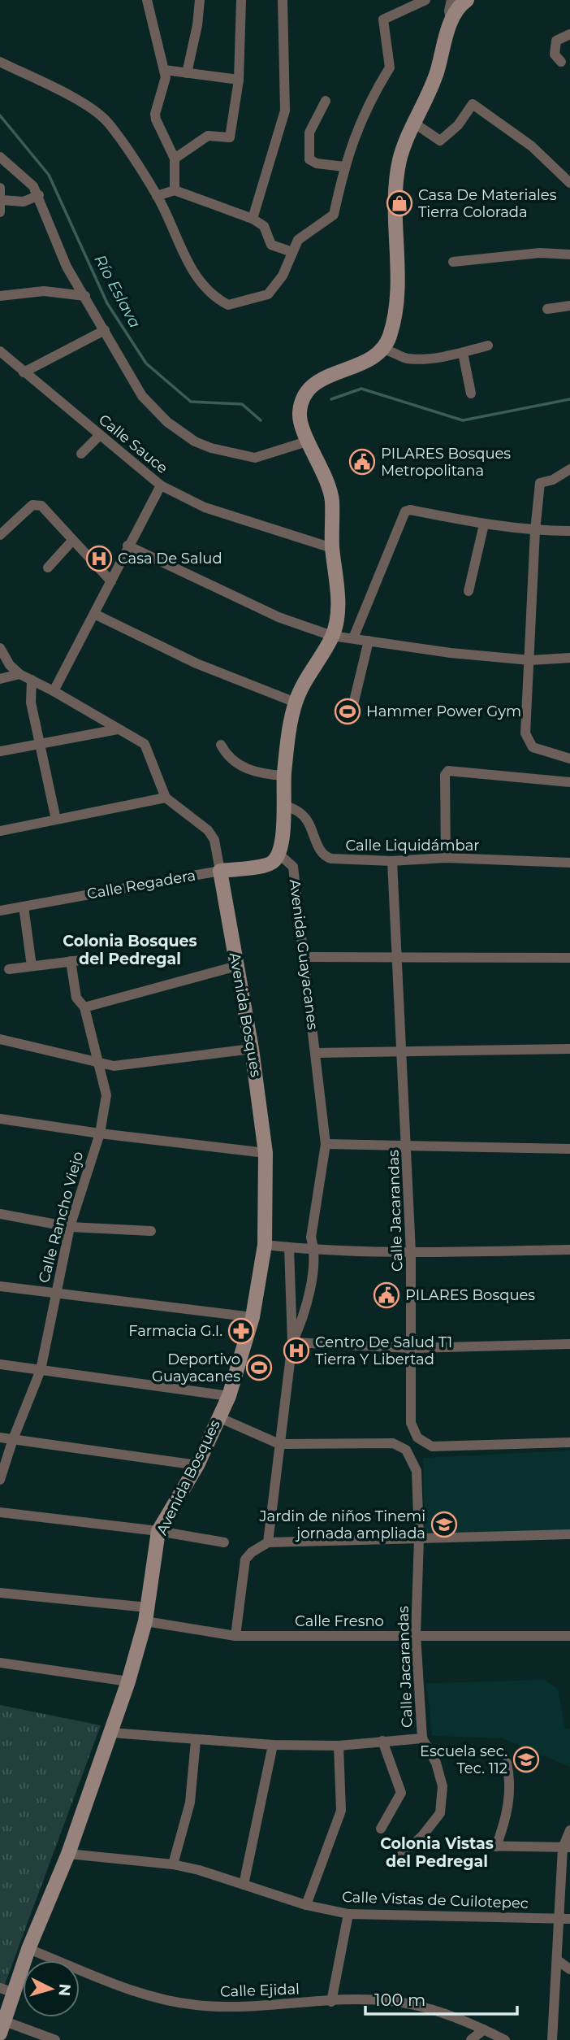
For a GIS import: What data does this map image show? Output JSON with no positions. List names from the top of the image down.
{
  "streets": {
    "street": [
      "Calle Sauce",
      "Calle Liquidámbar",
      "Calle Regadera",
      "Avenida Guayacanes",
      "Avenida Bosques",
      "Calle Jacarandas",
      "Calle Rancho Viejo",
      "Calle Fresno",
      "Calle Vistas de Cuilotepec",
      "Calle Ejidal"
    ]
  },
  "crossings": [
    ["Calle Liquidámbar", "Calle Jacarandas"],
    ["Calle Regadera", "Avenida Guayacanes"],
    ["Calle Regadera", "Avenida Bosques"],
    ["Avenida Bosques", "Calle Jacarandas"],
    ["Avenida Bosques", "Calle Fresno"],
    ["Avenida Bosques", "Calle Vistas de Cuilotepec"],
    ["Avenida Bosques", "Calle Ejidal"],
    ["Calle Jacarandas", "Calle Fresno"]
  ],
  "districts": ["Colonia Bosques del Pedregal", "Colonia Vistas del Pedregal"],
  "water": ["Río Eslava"],
  "places": {
    "shop": ["Casa De Materiales Tierra Colorada"],
    "public building": ["PILARES Bosques Metropolitana", "PILARES Bosques"],
    "hospital": ["Casa De Salud", "Centro De Salud T1 Tierra Y Libertad"],
    "sports": ["Hammer Power Gym", "Deportivo Guayacanes"],
    "pharmacy": ["Farmacia G.I."],
    "school or university": ["Jardin de niños Tinemi jornada ampliada", "Escuela sec. Tec. 112"]
  },
  "scale_bar": "100 m",
  "north": "right"
}
